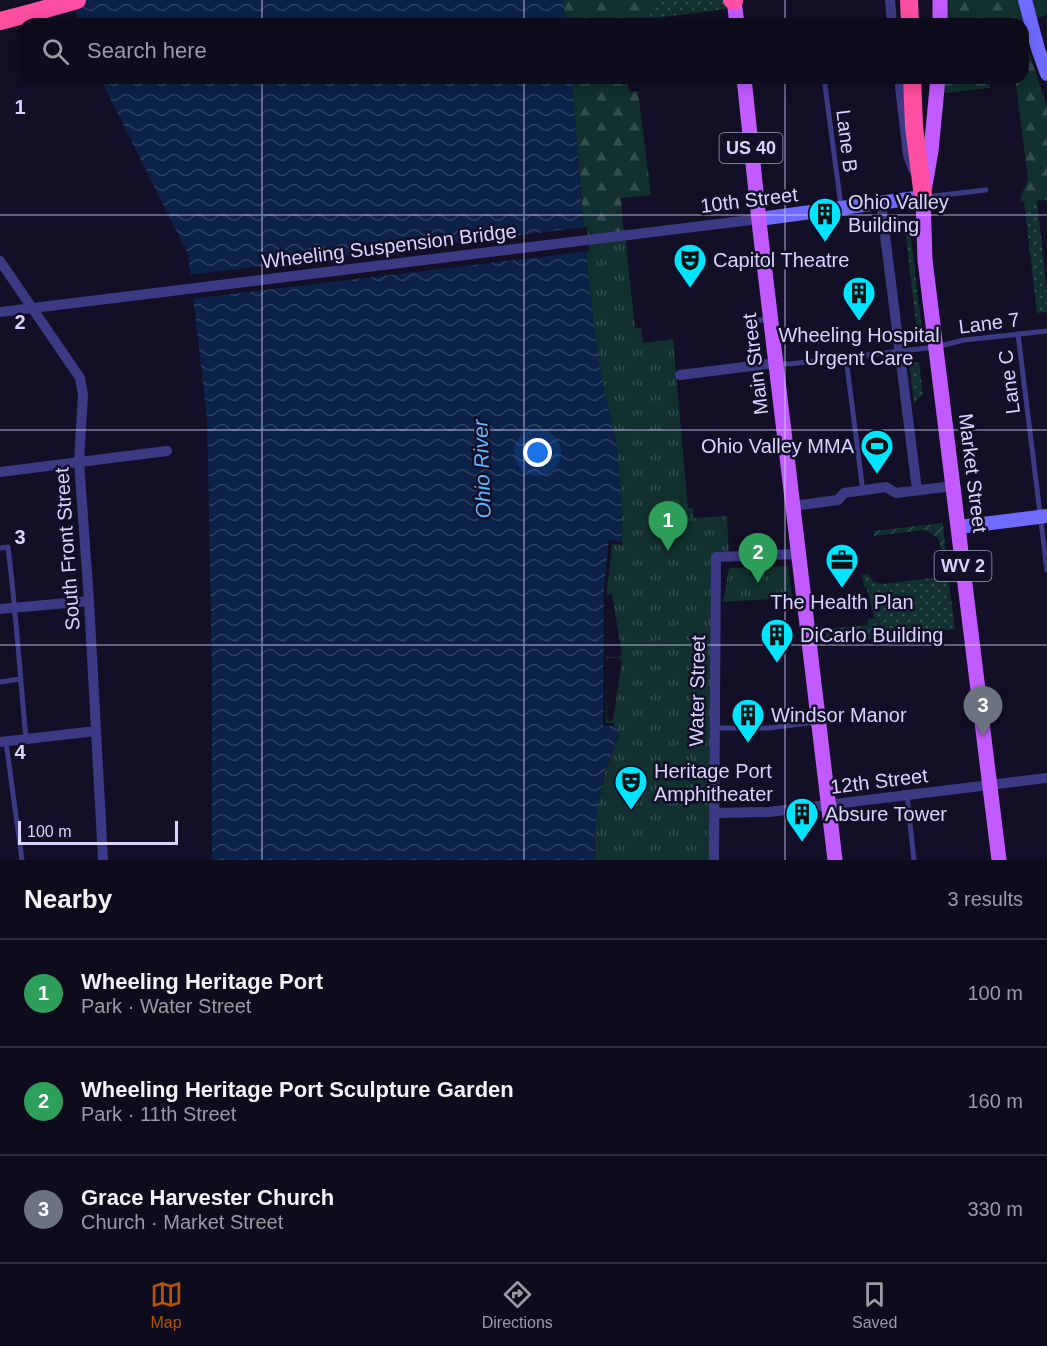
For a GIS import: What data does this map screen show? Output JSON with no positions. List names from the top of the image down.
{
  "streets": {
    "main road": [
      "US 40",
      "10th Street",
      "Main Street",
      "Market Street",
      "WV 2"
    ],
    "street": [
      "Wheeling Suspension Bridge",
      "South Front Street",
      "Water Street",
      "12th Street"
    ],
    "lane": ["Lane B", "Lane 7", "Lane C"]
  },
  "crossings": [
    ["Lane B", "10th Street"],
    ["10th Street", "Wheeling Suspension Bridge"],
    ["10th Street", "Main Street"],
    ["10th Street", "Market Street"],
    ["Wheeling Suspension Bridge", "South Front Street"],
    ["Lane 7", "Main Street"],
    ["Lane 7", "Lane C"],
    ["Lane 7", "Market Street"],
    ["Main Street", "Water Street"],
    ["Main Street", "12th Street"],
    ["Market Street", "12th Street"],
    ["Water Street", "12th Street"]
  ],
  "water": ["Ohio River"],
  "places": {
    "building": [
      "Ohio Valley Building",
      "Wheeling Hospital Urgent Care",
      "DiCarlo Building",
      "Windsor Manor",
      "Absure Tower"
    ],
    "theatre": ["Capitol Theatre", "Heritage Port Amphitheater"],
    "sports": ["Ohio Valley MMA"],
    "office": ["The Health Plan"]
  },
  "scale_bar": "100 m",
  "page": {
    "search": "Search here",
    "pins": ["1", "2", "3"],
    "scale": "100 m",
    "heading": ["Nearby", "3 results"],
    "list": [
      {
        "mark": "1",
        "name": "Wheeling Heritage Port",
        "note": "Park · Water Street",
        "value": "100 m"
      },
      {
        "mark": "2",
        "name": "Wheeling Heritage Port Sculpture Garden",
        "note": "Park · 11th Street",
        "value": "160 m"
      },
      {
        "mark": "3",
        "name": "Grace Harvester Church",
        "note": "Church · Market Street",
        "value": "330 m"
      }
    ],
    "nav": ["Map", "Directions", "Saved"]
  },
  "grid": {
    "rows": [
      "1",
      "2",
      "3",
      "4"
    ]
  }
}
